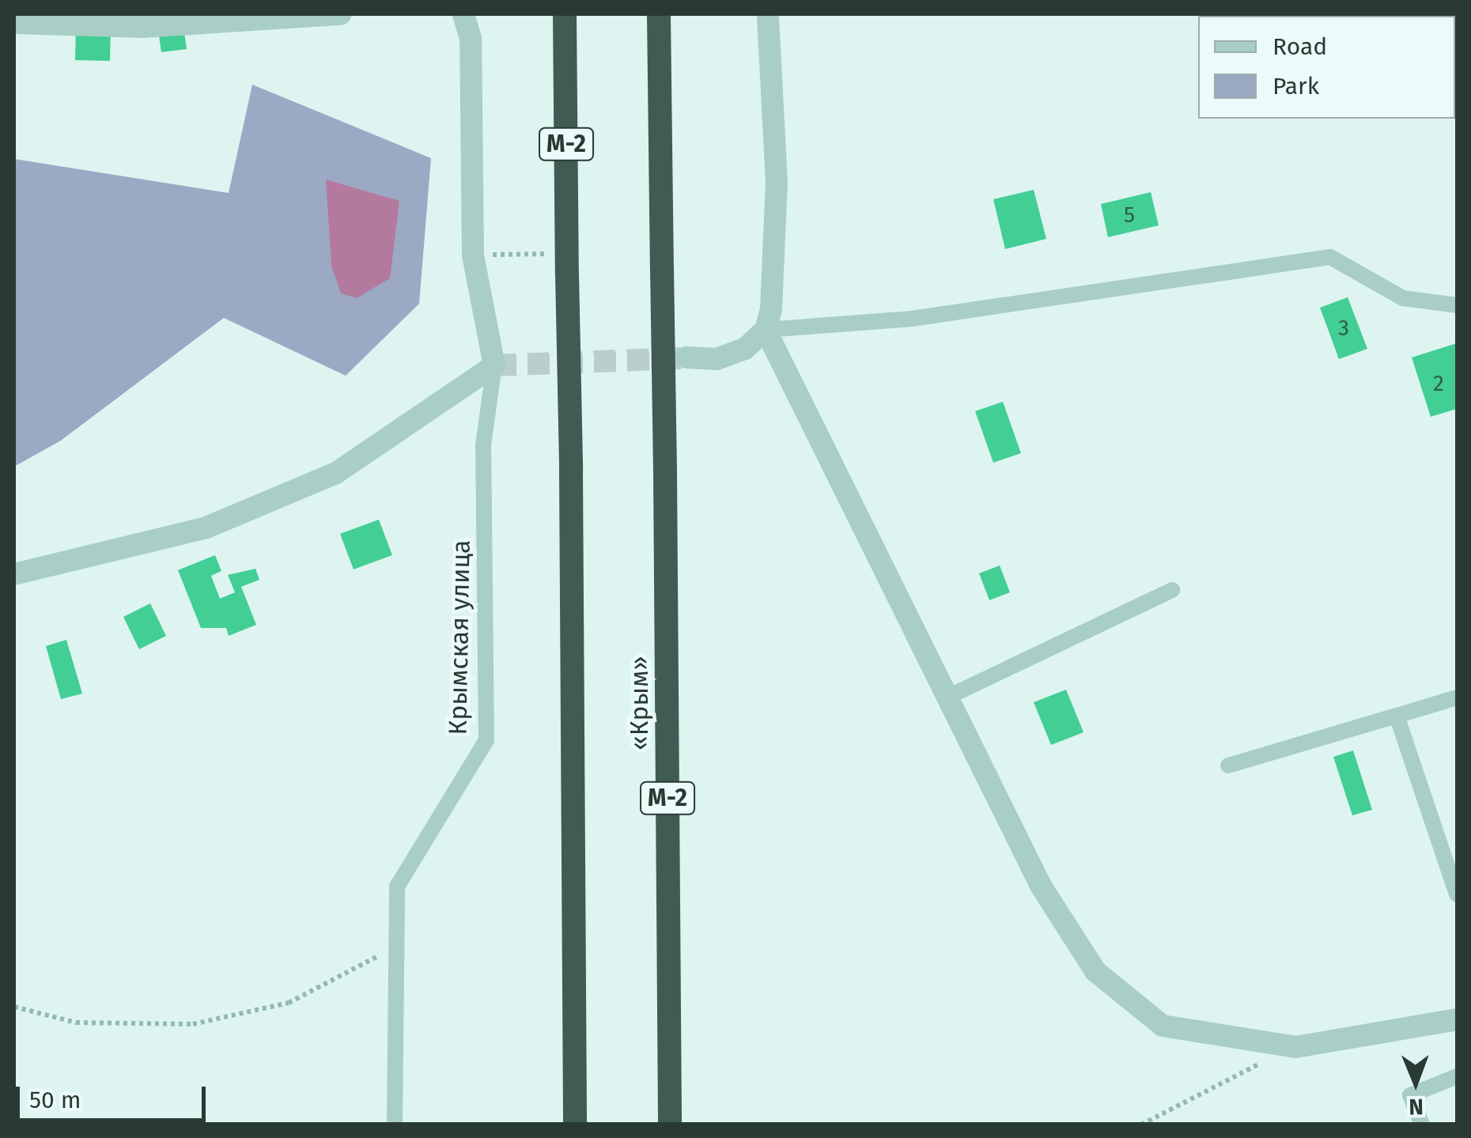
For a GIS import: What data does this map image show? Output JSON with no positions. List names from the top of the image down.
{
  "streets": {
    "highway": ["М-2", "«Крым»"],
    "lane": ["Крымская улица"]
  },
  "house_numbers": ["5", "3", "2"],
  "legend": ["Road", "Park"],
  "scale_bar": "50 m",
  "north": "bottom"
}
